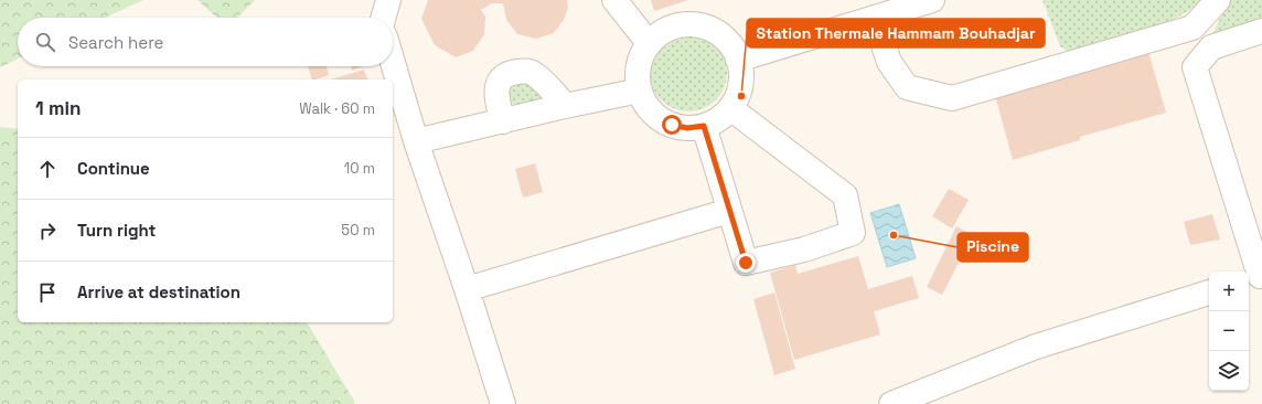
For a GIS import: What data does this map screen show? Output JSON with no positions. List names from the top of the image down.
{
  "places": ["Station Thermale Hammam Bouhadjar", "Piscine"],
  "page": {
    "search": "Search here",
    "heading": ["1 min", "Walk · 60 m"],
    "list": [
      ["Continue", "10 m"],
      ["Turn right", "50 m"],
      "Arrive at destination"
    ],
    "map_buttons": ["+", "−"]
  }
}
